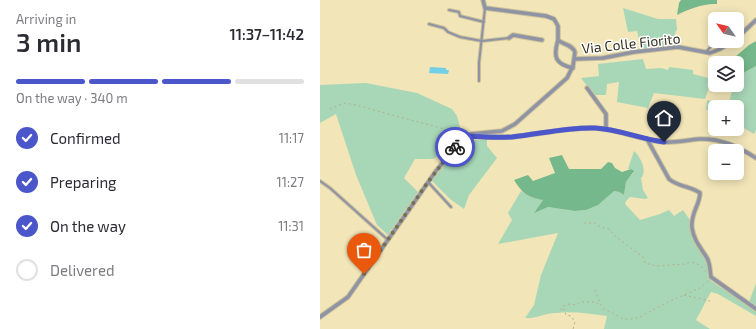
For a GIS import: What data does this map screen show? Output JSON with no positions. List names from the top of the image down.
{
  "streets": {
    "street": ["Via Colle Fiorito"]
  },
  "north": "top left",
  "page": {
    "heading": ["3 min", "Arriving in", "11:37–11:42"],
    "map_buttons": ["+", "−"],
    "bar": "On the way · 340 m",
    "list": [
      ["Confirmed", "11:17"],
      ["Preparing", "11:27"],
      ["On the way", "11:31"],
      "Delivered"
    ]
  }
}
